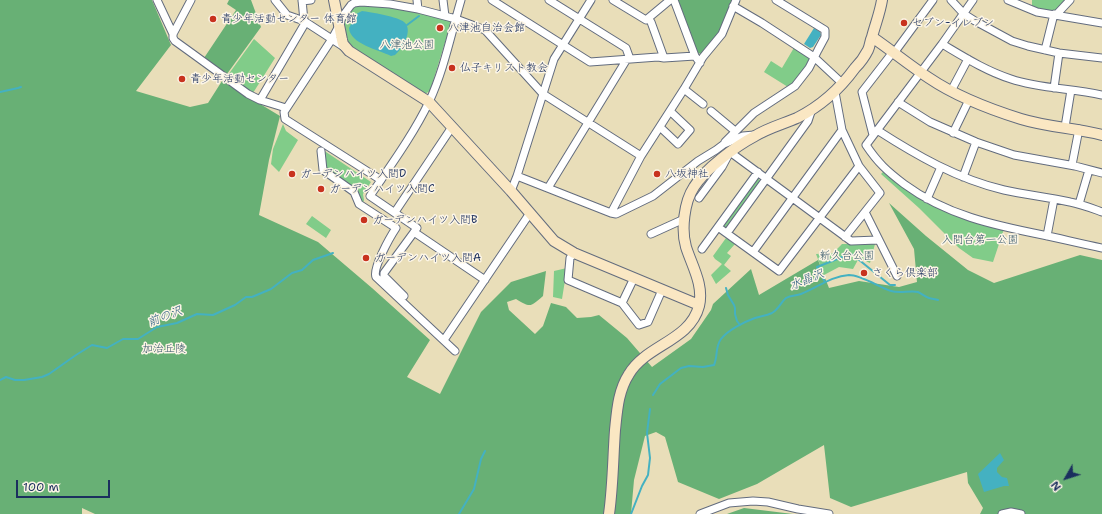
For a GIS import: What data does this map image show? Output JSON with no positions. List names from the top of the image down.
{
  "water": ["水晶沢", "前の沢"],
  "parks": [
    "八津池公園",
    "入間台第一公園",
    "新久台公園",
    "加治丘陵"
  ],
  "places": [
    "青少年活動センター 体育館",
    "セブン-イレブン",
    "八津池自治会館",
    "仏子キリスト教会",
    "青少年活動センター",
    "ガーデンハイツ入間D",
    "八坂神社",
    "ガーデンハイツ入間C",
    "ガーデンハイツ入間B",
    "ガーデンハイツ入間A",
    "さくら倶楽部"
  ],
  "scale_bar": "100 m",
  "north": "bottom left"
}
